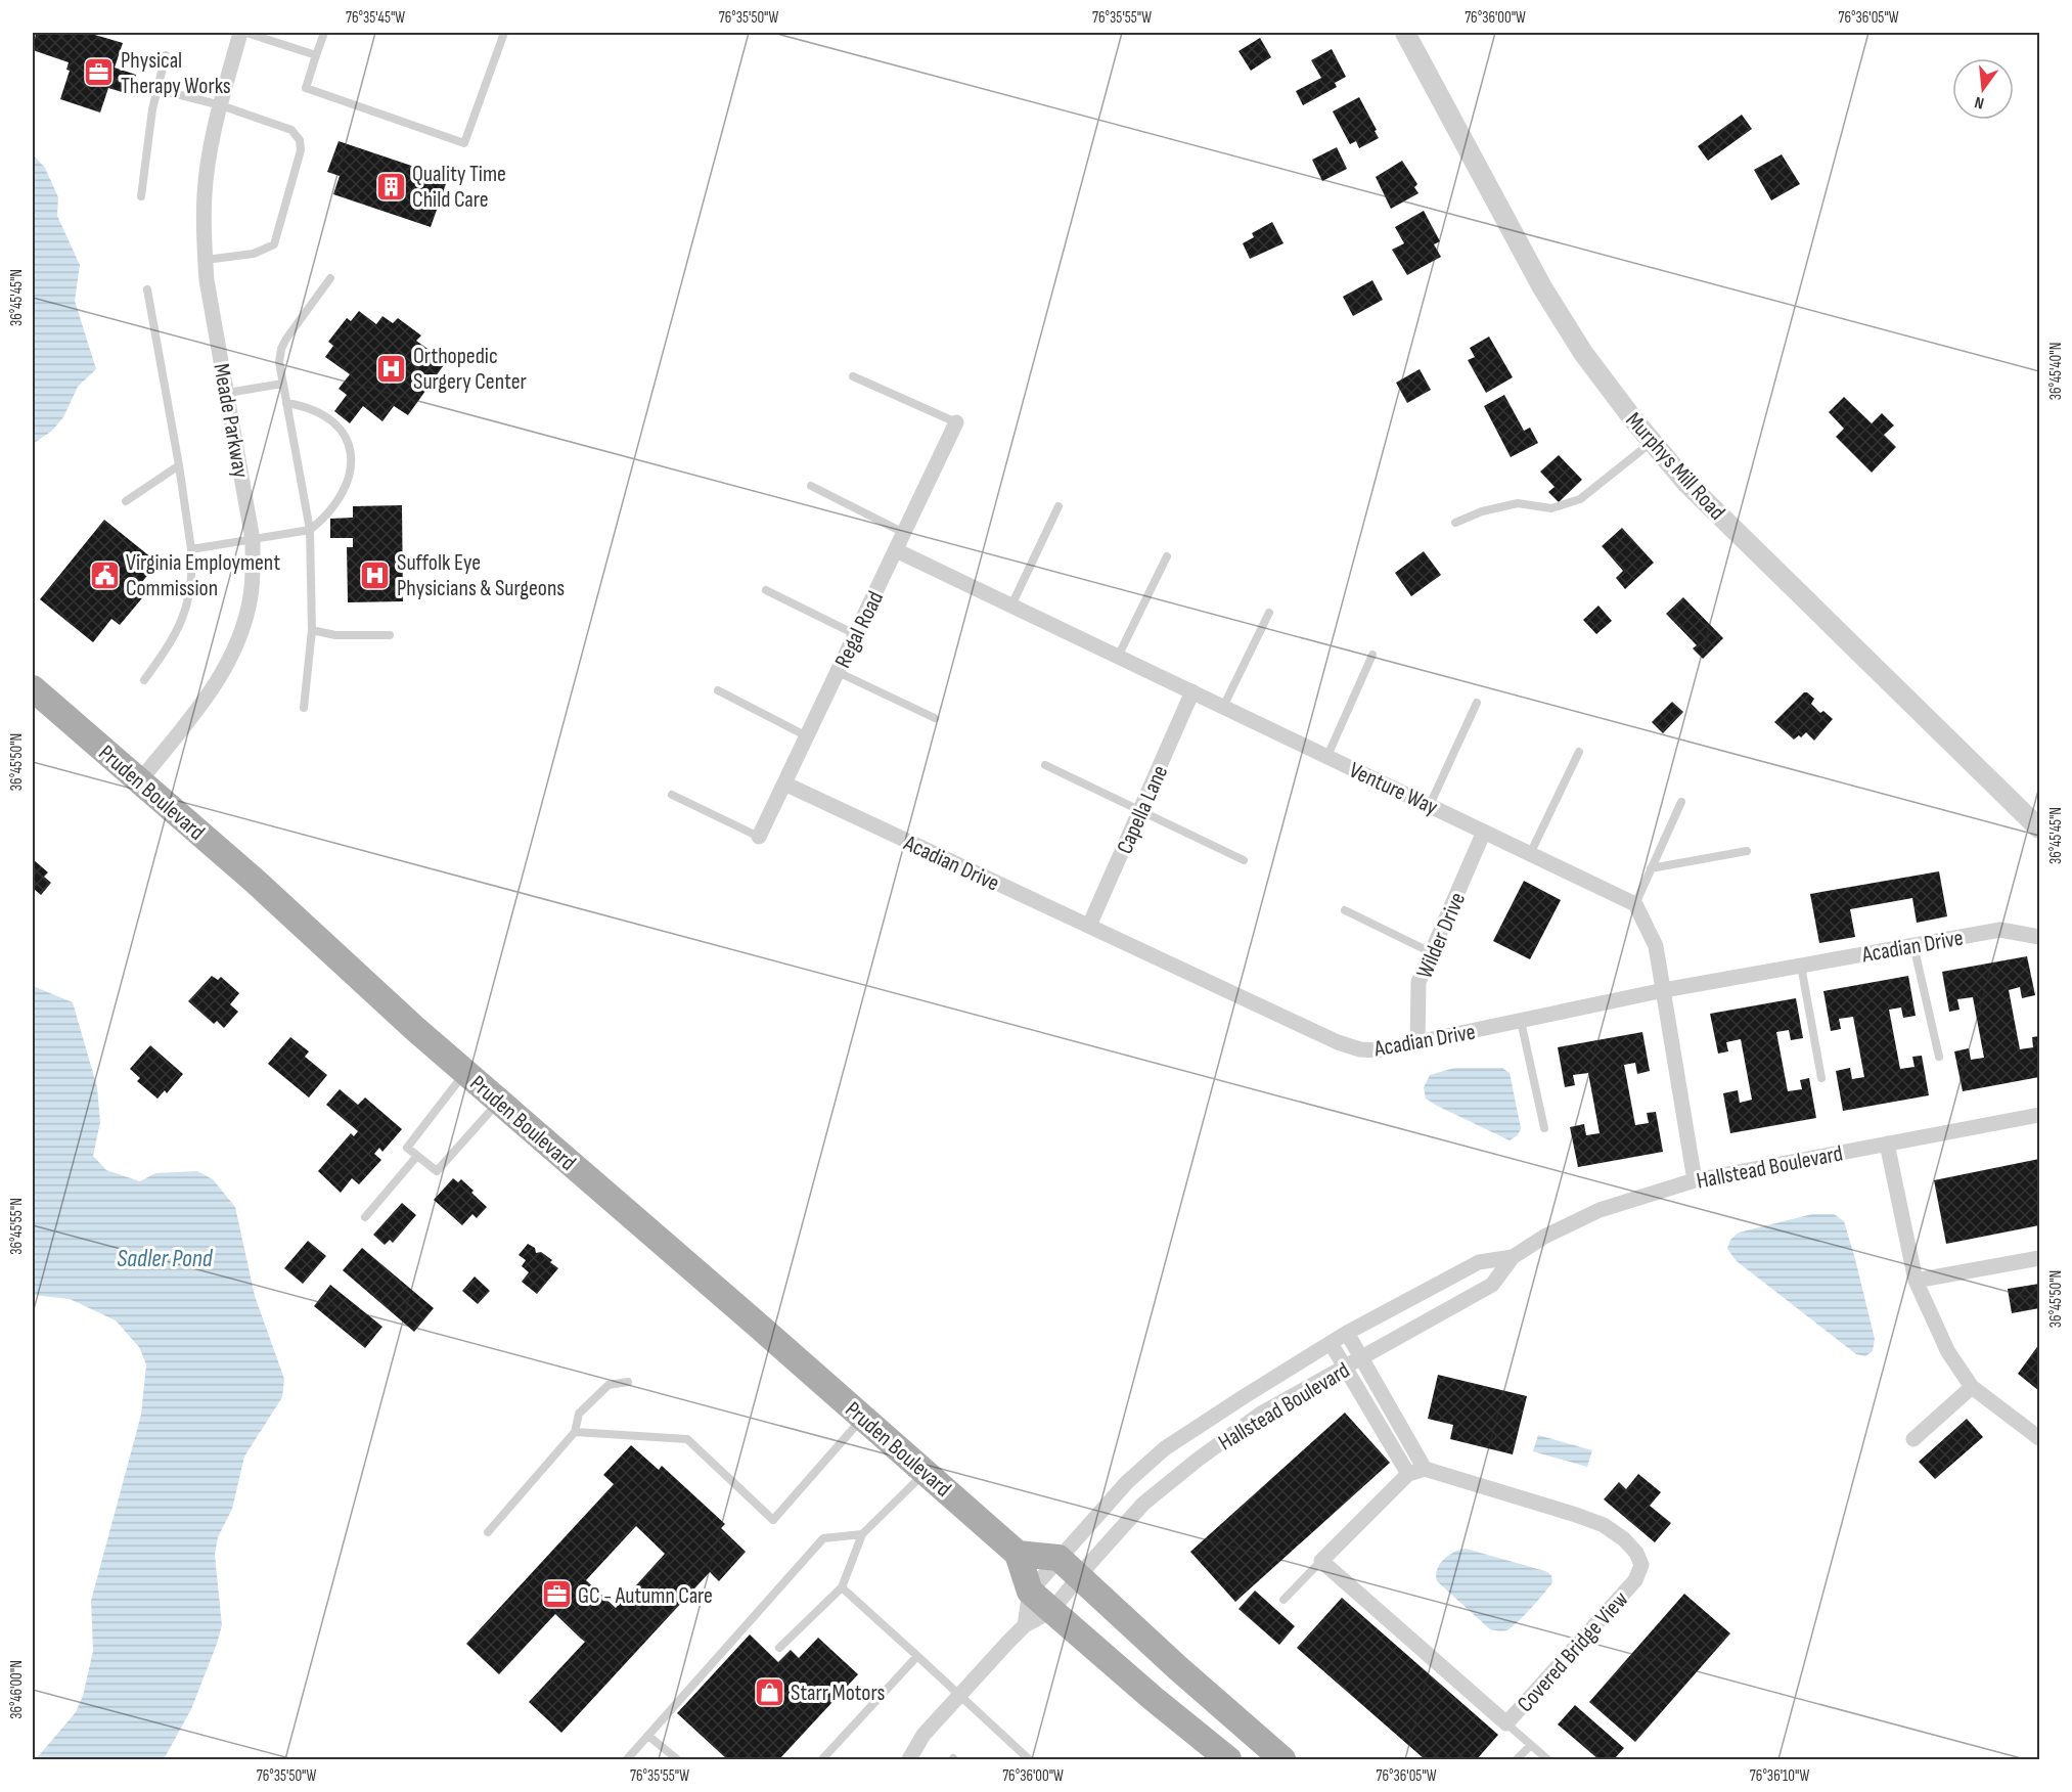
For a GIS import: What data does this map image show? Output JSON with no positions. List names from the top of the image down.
{
  "streets": {
    "main road": ["Pruden Boulevard"],
    "street": [
      "Meade Parkway",
      "Murphys Mill Road",
      "Regal Road",
      "Venture Way",
      "Capella Lane",
      "Acadian Drive",
      "Wilder Drive",
      "Hallstead Boulevard",
      "Covered Bridge View"
    ]
  },
  "crossings": [
    ["Meade Parkway", "Pruden Boulevard"],
    ["Regal Road", "Venture Way"],
    ["Regal Road", "Acadian Drive"],
    ["Venture Way", "Capella Lane"],
    ["Venture Way", "Wilder Drive"],
    ["Capella Lane", "Acadian Drive"],
    ["Acadian Drive", "Wilder Drive"]
  ],
  "water": ["Sadler Pond"],
  "places": {
    "office": ["Physical Therapy Works", "GC - Autumn Care"],
    "building": ["Quality Time Child Care"],
    "hospital": ["Orthopedic Surgery Center", "Suffolk Eye Physicians & Surgeons"],
    "public building": ["Virginia Employment Commission"],
    "shop": ["Starr Motors"]
  },
  "north": "bottom",
  "coordinates": [
    "76°35'45\"W",
    "76°35'50\"W",
    "76°35'55\"W",
    "76°36'00\"W",
    "76°36'05\"W",
    "36°45'45\"N",
    "36°45'40\"N",
    "36°45'50\"N",
    "36°45'55\"N",
    "36°46'00\"N",
    "76°36'10\"W"
  ]
}
